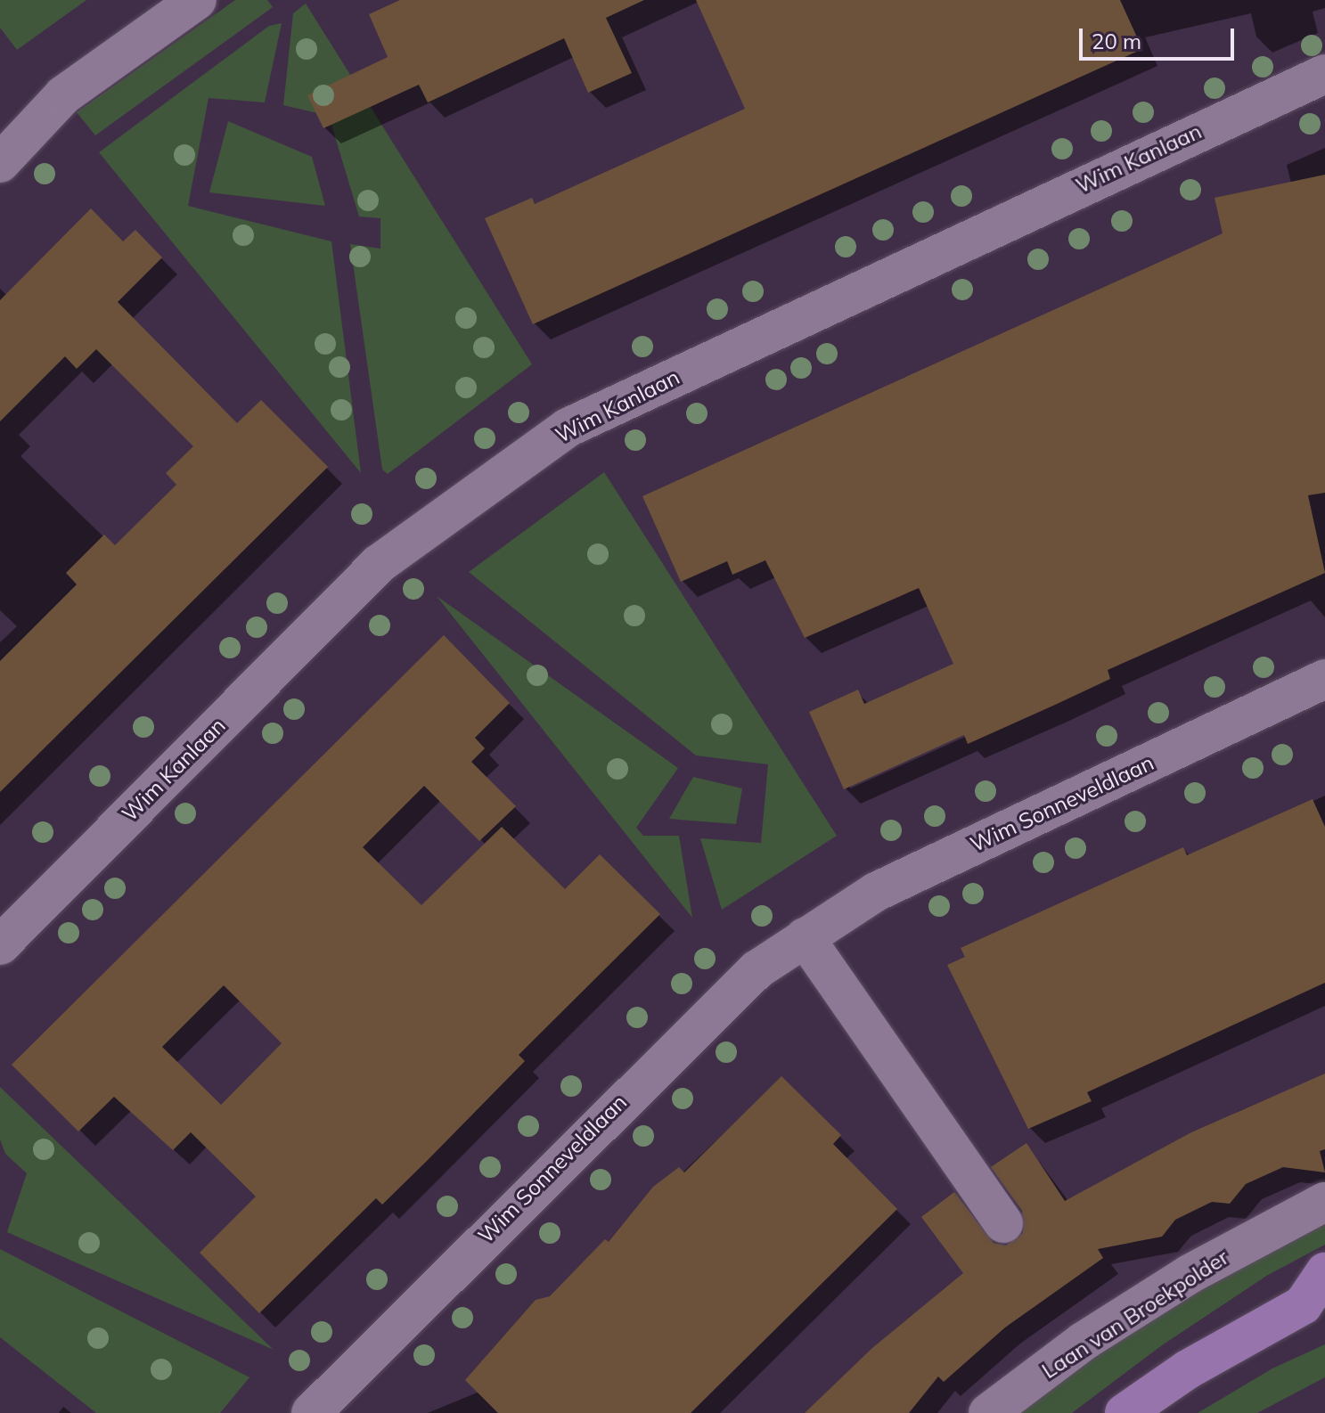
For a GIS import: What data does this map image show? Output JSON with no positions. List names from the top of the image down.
{
  "streets": {
    "street": ["Wim Kanlaan", "Wim Sonneveldlaan", "Laan van Broekpolder"]
  },
  "scale_bar": "20 m"
}
